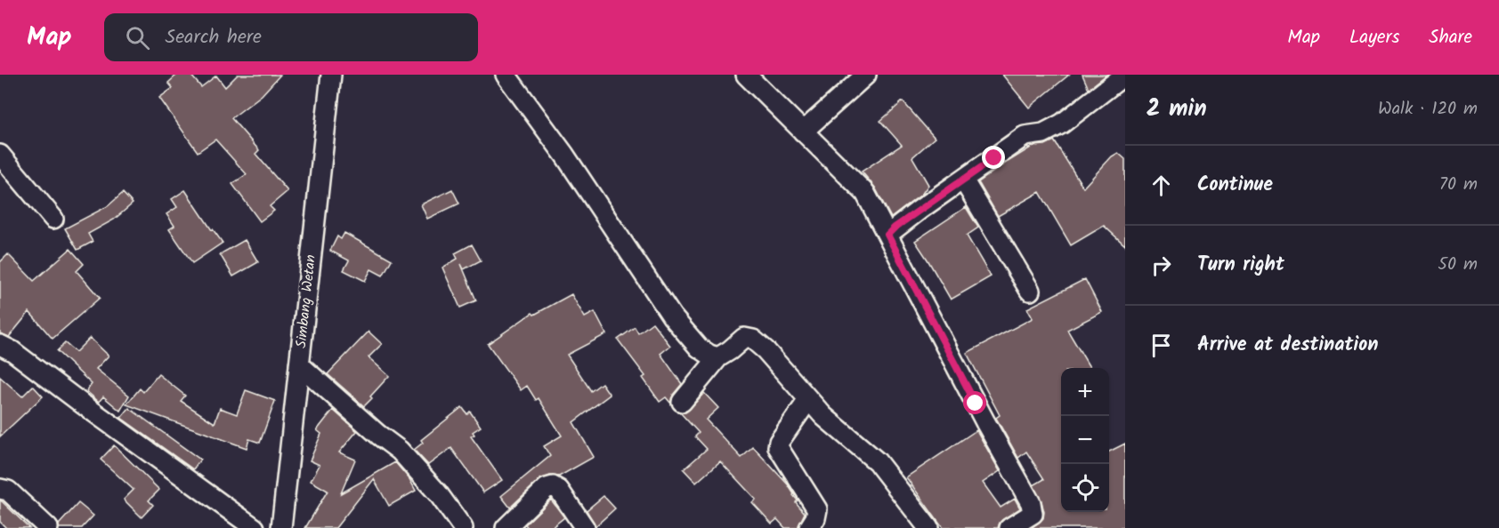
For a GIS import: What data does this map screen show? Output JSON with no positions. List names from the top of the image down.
{
  "streets": {
    "street": ["Simbang Wetan"]
  },
  "page": {
    "header": "Map",
    "search": "Search here",
    "nav": ["Map", "Layers", "Share"],
    "heading": ["2 min", "Walk · 120 m"],
    "list": [
      ["Continue", "70 m"],
      ["Turn right", "50 m"],
      "Arrive at destination"
    ],
    "map_buttons": ["+", "−"]
  }
}
